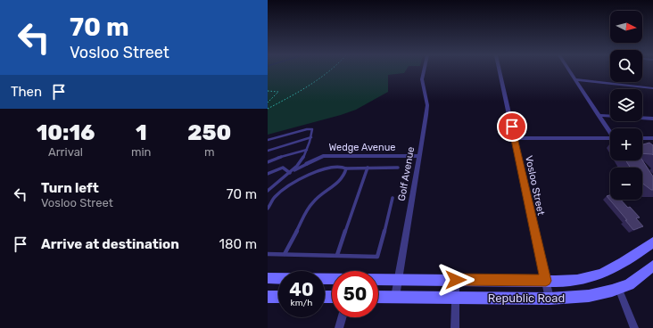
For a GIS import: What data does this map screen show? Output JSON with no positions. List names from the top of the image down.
{
  "streets": {
    "main road": ["Republic Road"],
    "street": ["Wedge Avenue", "Golf Avenue", "Vosloo Street"]
  },
  "crossings": [
    ["Wedge Avenue", "Golf Avenue"],
    ["Golf Avenue", "Republic Road"],
    ["Vosloo Street", "Republic Road"]
  ],
  "north": "right",
  "page": {
    "turn": ["70 m", "Vosloo Street"],
    "map_buttons": ["+", "−"],
    "then": "Then",
    "eta": [
      "10:16",
      "Arrival",
      "1",
      "min",
      "250",
      "m"
    ],
    "list": [
      {
        "name": "Turn left",
        "note": "Vosloo Street",
        "value": "70 m"
      },
      {
        "name": "Arrive at destination",
        "value": "180 m"
      }
    ],
    "speed": "40 km/h",
    "limit": "50"
  }
}
